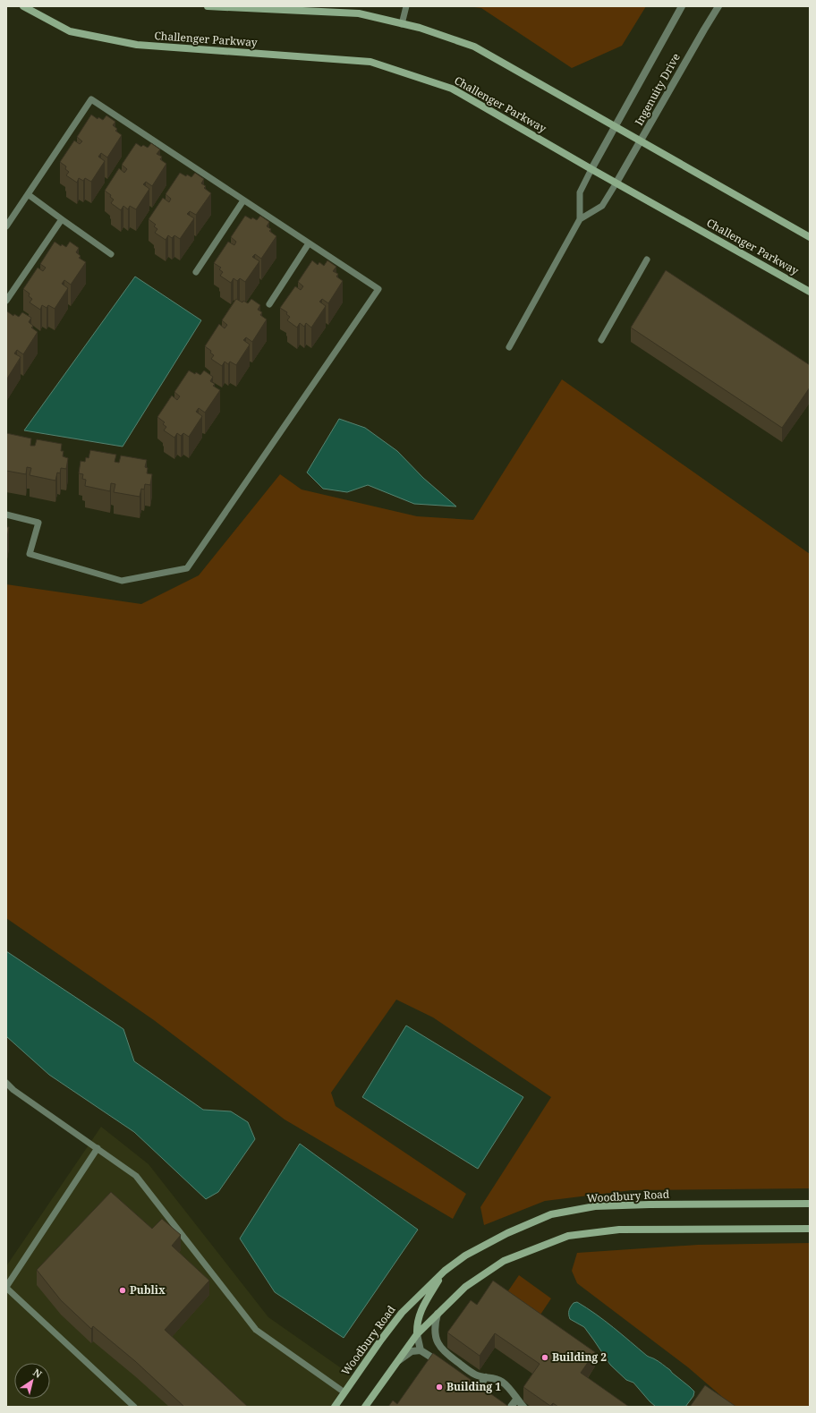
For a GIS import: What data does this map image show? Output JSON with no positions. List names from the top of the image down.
{
  "streets": {
    "main road": ["Challenger Parkway", "Woodbury Road"],
    "street": ["Ingenuity Drive"]
  },
  "crossings": [
    ["Challenger Parkway", "Ingenuity Drive"]
  ],
  "places": ["Publix", "Building 2", "Building 1"],
  "north": "top right"
}
